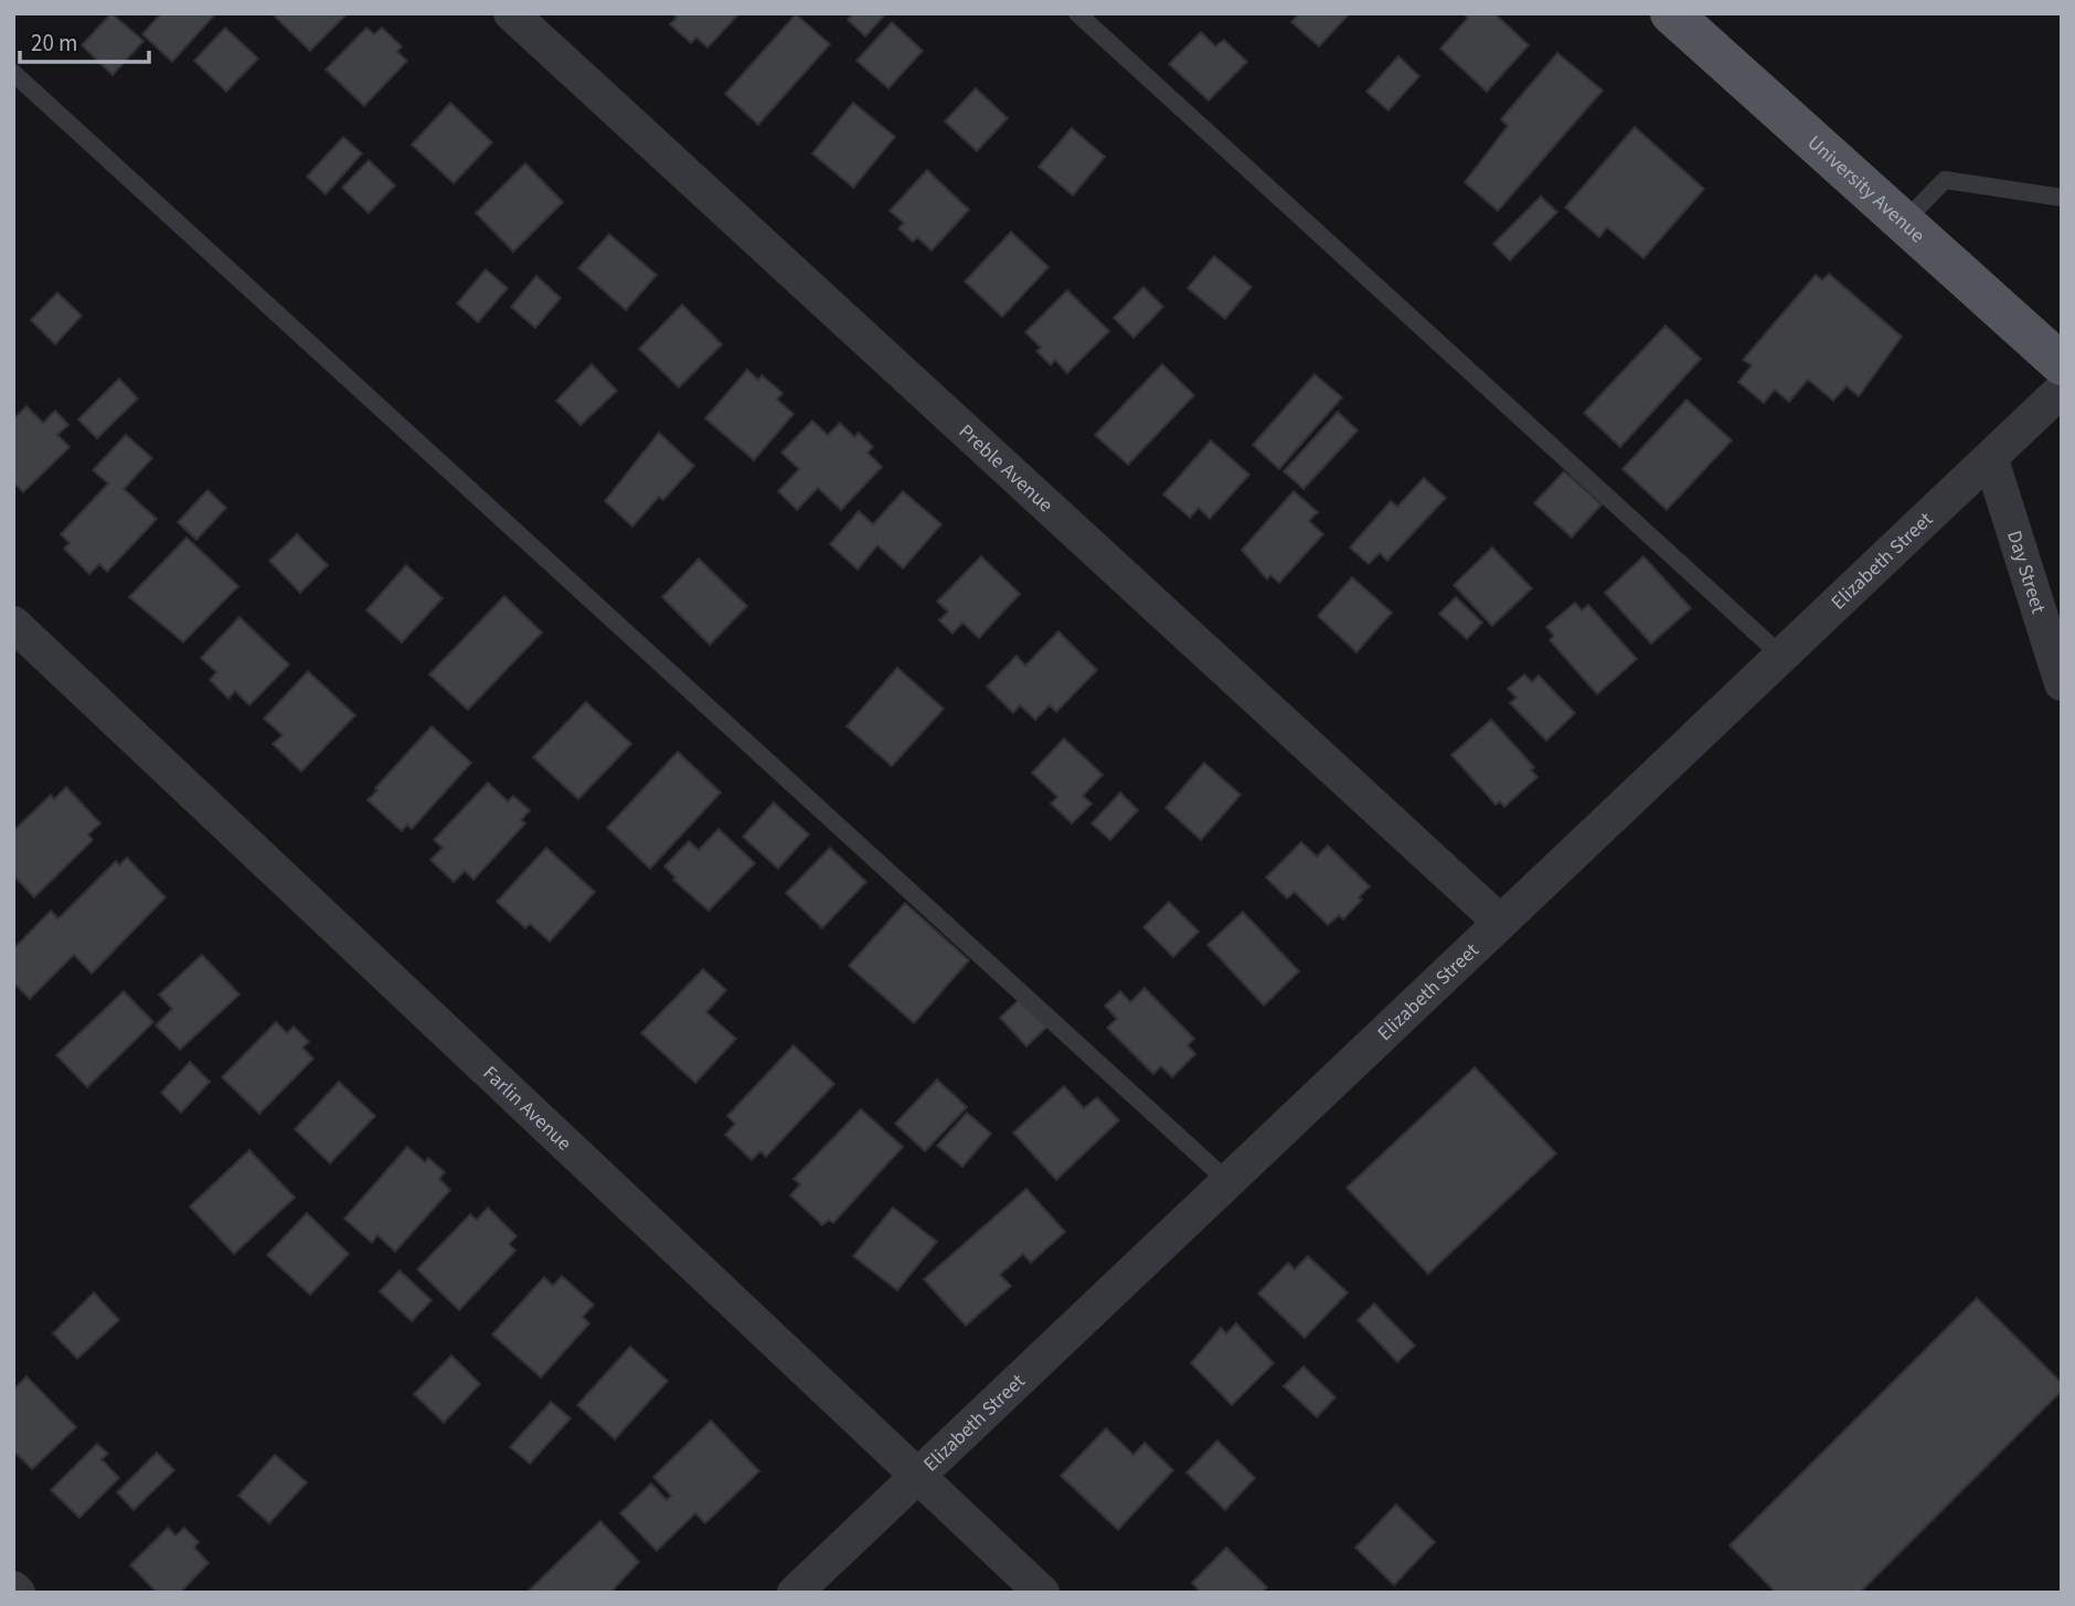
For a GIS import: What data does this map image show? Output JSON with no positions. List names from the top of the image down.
{
  "streets": {
    "main road": ["University Avenue"],
    "street": [
      "Preble Avenue",
      "Elizabeth Street",
      "Day Street",
      "Farlin Avenue"
    ]
  },
  "crossings": [
    ["Preble Avenue", "Elizabeth Street"],
    ["Elizabeth Street", "Day Street"],
    ["Elizabeth Street", "Farlin Avenue"]
  ],
  "scale_bar": "20 m"
}
